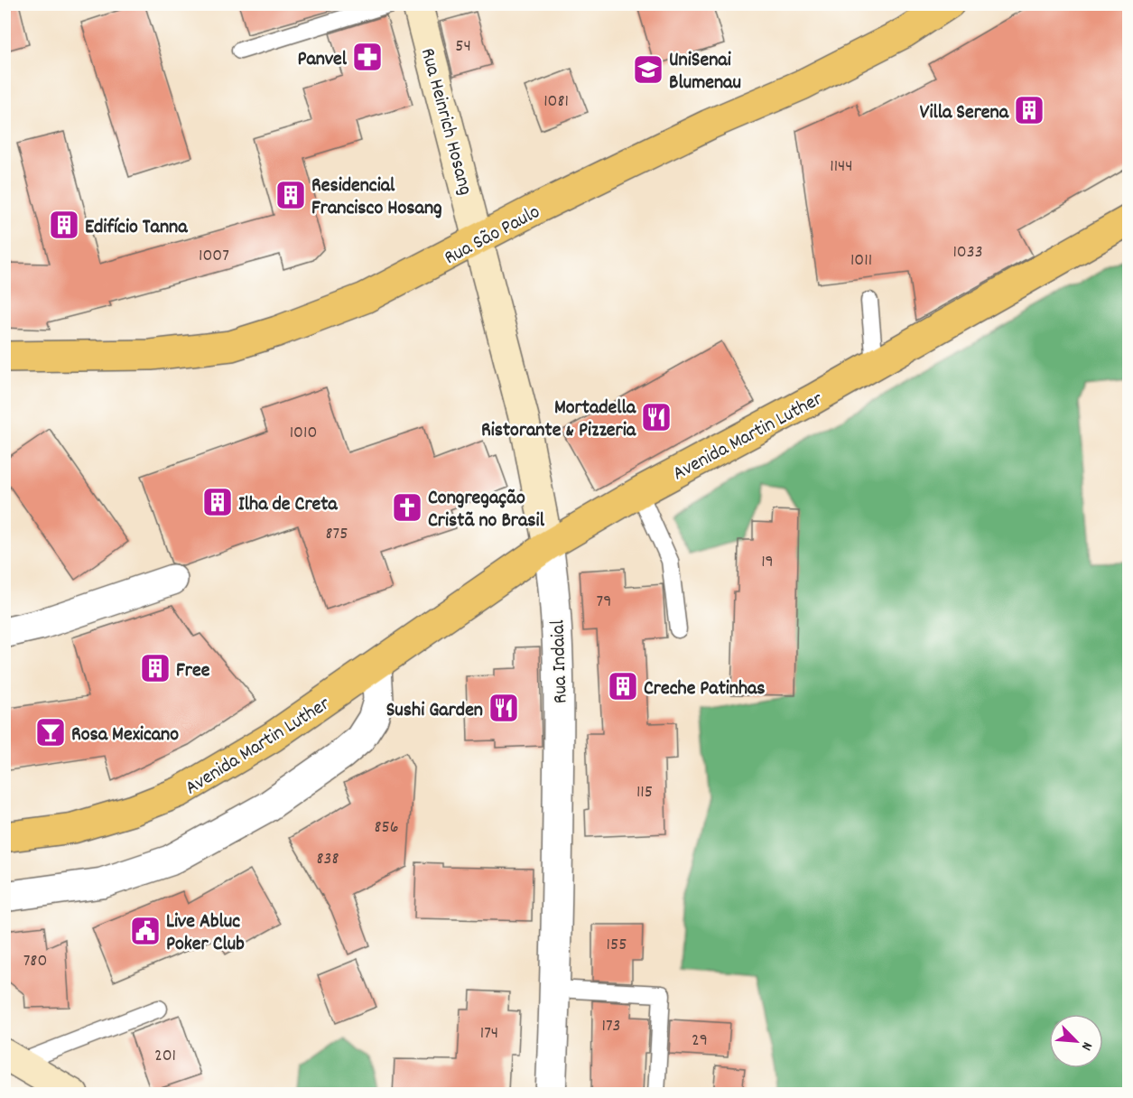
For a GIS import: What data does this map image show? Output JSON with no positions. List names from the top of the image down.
{
  "streets": {
    "main road": [
      "Rua Heinrich Hosang",
      "Rua São Paulo",
      "Avenida Martin Luther",
      "Rua Indaial"
    ]
  },
  "crossings": [
    ["Rua Heinrich Hosang", "Rua São Paulo"],
    ["Rua Heinrich Hosang", "Rua Indaial"],
    ["Rua São Paulo", "Rua Indaial"],
    ["Avenida Martin Luther", "Rua Indaial"]
  ],
  "places": {
    "pharmacy": ["Panvel"],
    "school or university": ["UniSenai Blumenau"],
    "building": [
      "Villa Serena",
      "Residencial Francisco Hosang",
      "Edifício Tanna",
      "Ilha de Creta",
      "Free",
      "Creche Patinhas"
    ],
    "restaurant": ["Mortadella Ristorante & Pizzeria", "Sushi Garden"],
    "church": ["Congregação Cristã no Brasil"],
    "bar": ["Rosa Mexicano"],
    "public building": ["Live Abluc Poker Club"]
  },
  "house_numbers": [
    "54",
    "1081",
    "1144",
    "1033",
    "1007",
    "1011",
    "1010",
    "875",
    "19",
    "79",
    "115",
    "856",
    "838",
    "155",
    "780",
    "173",
    "174",
    "29",
    "201"
  ],
  "north": "bottom right"
}
